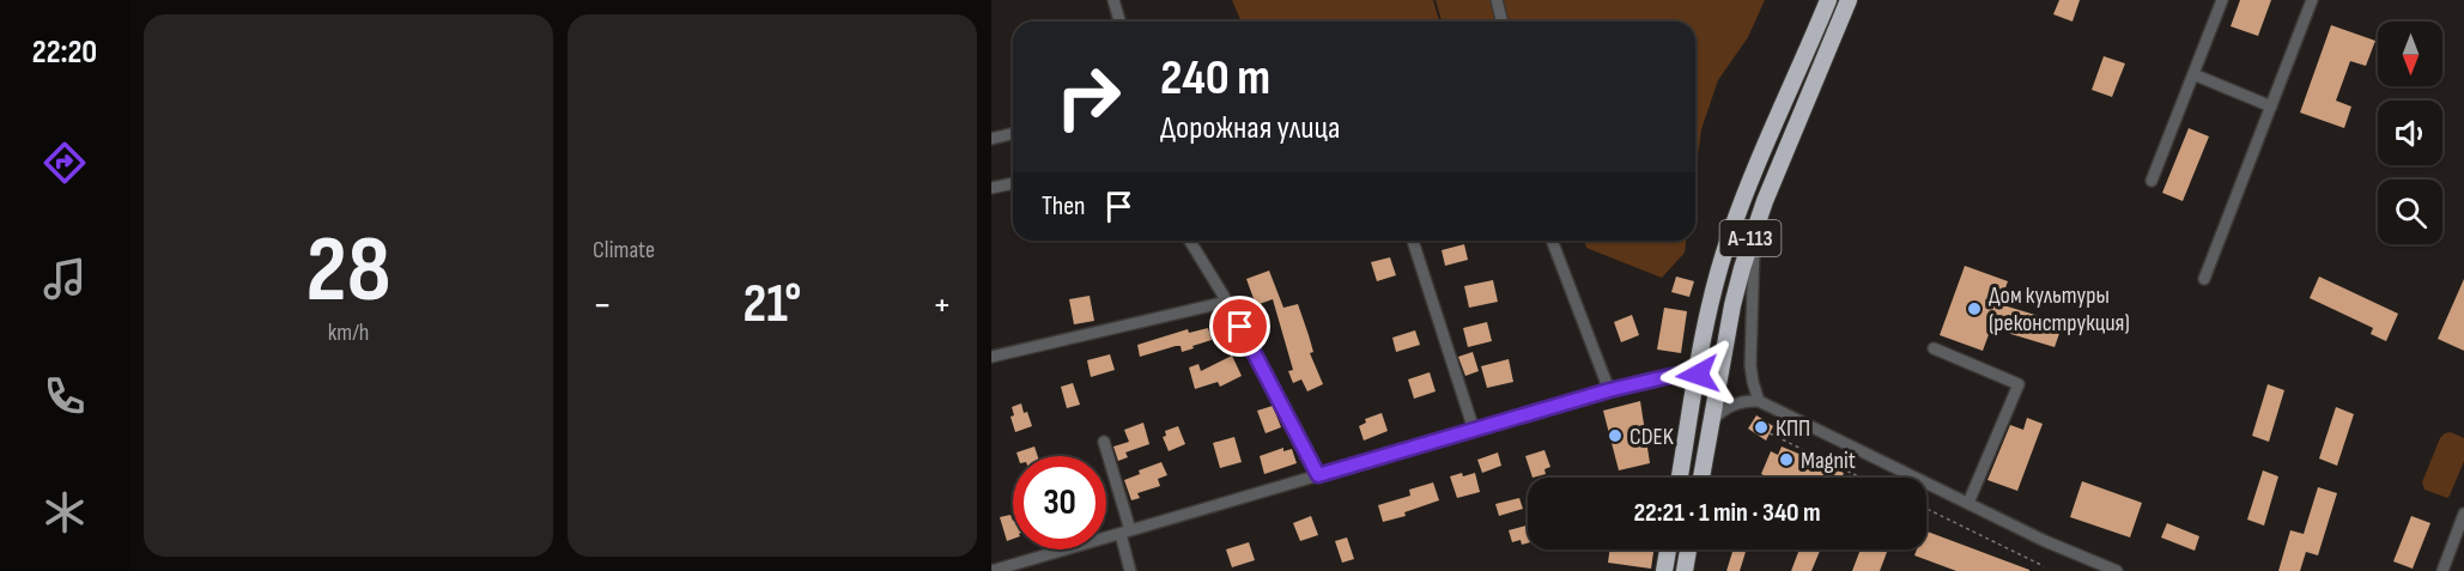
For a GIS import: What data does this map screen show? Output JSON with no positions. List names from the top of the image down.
{
  "streets": {
    "highway": ["А-113"]
  },
  "places": [
    "Дом культуры (реконструкция)",
    "КПП",
    "CDEK",
    "Magnit"
  ],
  "north": "bottom",
  "page": {
    "tabs": "22:20",
    "tile": [
      ["28", "km/h"],
      "Climate"
    ],
    "turn": ["240 m", "Дорожная улица"],
    "then": "Then",
    "heat": ["−", "21°", "+"],
    "limit": "30",
    "trip": "22:21 · 1 min · 340 m"
  }
}
